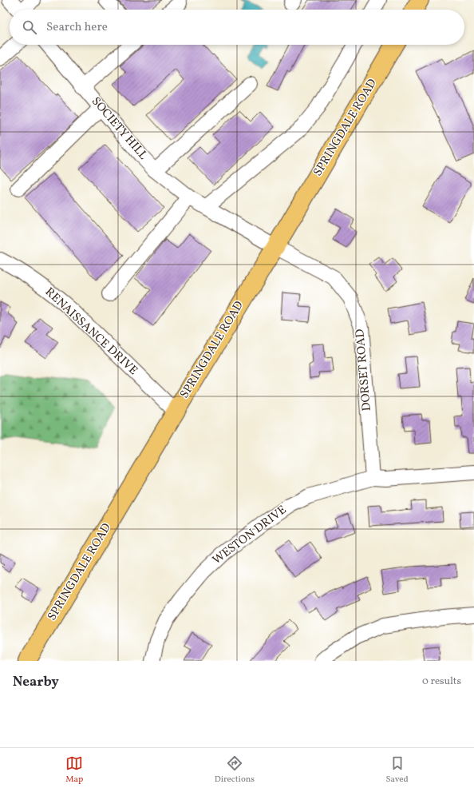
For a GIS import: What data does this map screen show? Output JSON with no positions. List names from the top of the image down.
{
  "streets": {
    "main road": ["SPRINGDALE ROAD"],
    "street": [
      "SOCIETY HILL",
      "RENAISSANCE DRIVE",
      "DORSET ROAD",
      "WESTON DRIVE"
    ]
  },
  "crossings": [
    ["SPRINGDALE ROAD", "SOCIETY HILL"],
    ["SPRINGDALE ROAD", "RENAISSANCE DRIVE"],
    ["SPRINGDALE ROAD", "DORSET ROAD"],
    ["SOCIETY HILL", "DORSET ROAD"],
    ["DORSET ROAD", "WESTON DRIVE"]
  ],
  "page": {
    "search": "Search here",
    "heading": ["Nearby", "0 results"],
    "nav": ["Map", "Directions", "Saved"]
  }
}
